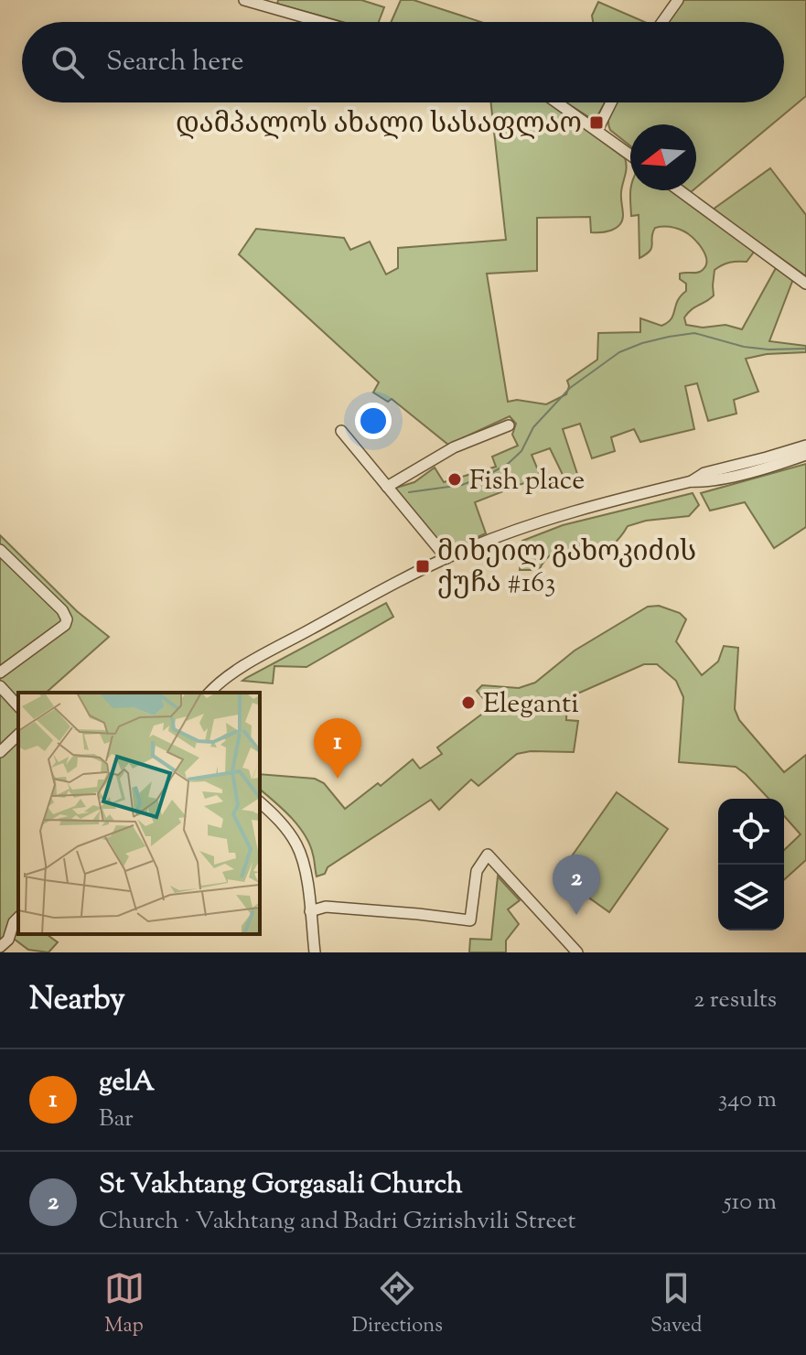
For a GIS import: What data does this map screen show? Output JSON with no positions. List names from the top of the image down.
{
  "places": {
    "transit": ["დამპალოს ახალი სასაფლაო", "მიხეილ გახოკიძის ქუჩა #163"],
    "other": ["Fish place", "Eleganti"]
  },
  "north": "left",
  "page": {
    "search": "Search here",
    "pins": ["1", "2"],
    "heading": ["Nearby", "2 results"],
    "list": [
      {
        "mark": "1",
        "name": "gelA",
        "note": "Bar",
        "value": "340 m"
      },
      {
        "mark": "2",
        "name": "St Vakhtang Gorgasali Church",
        "note": "Church · Vakhtang and Badri Gzirishvili Street",
        "value": "510 m"
      }
    ],
    "nav": ["Map", "Directions", "Saved"]
  }
}
